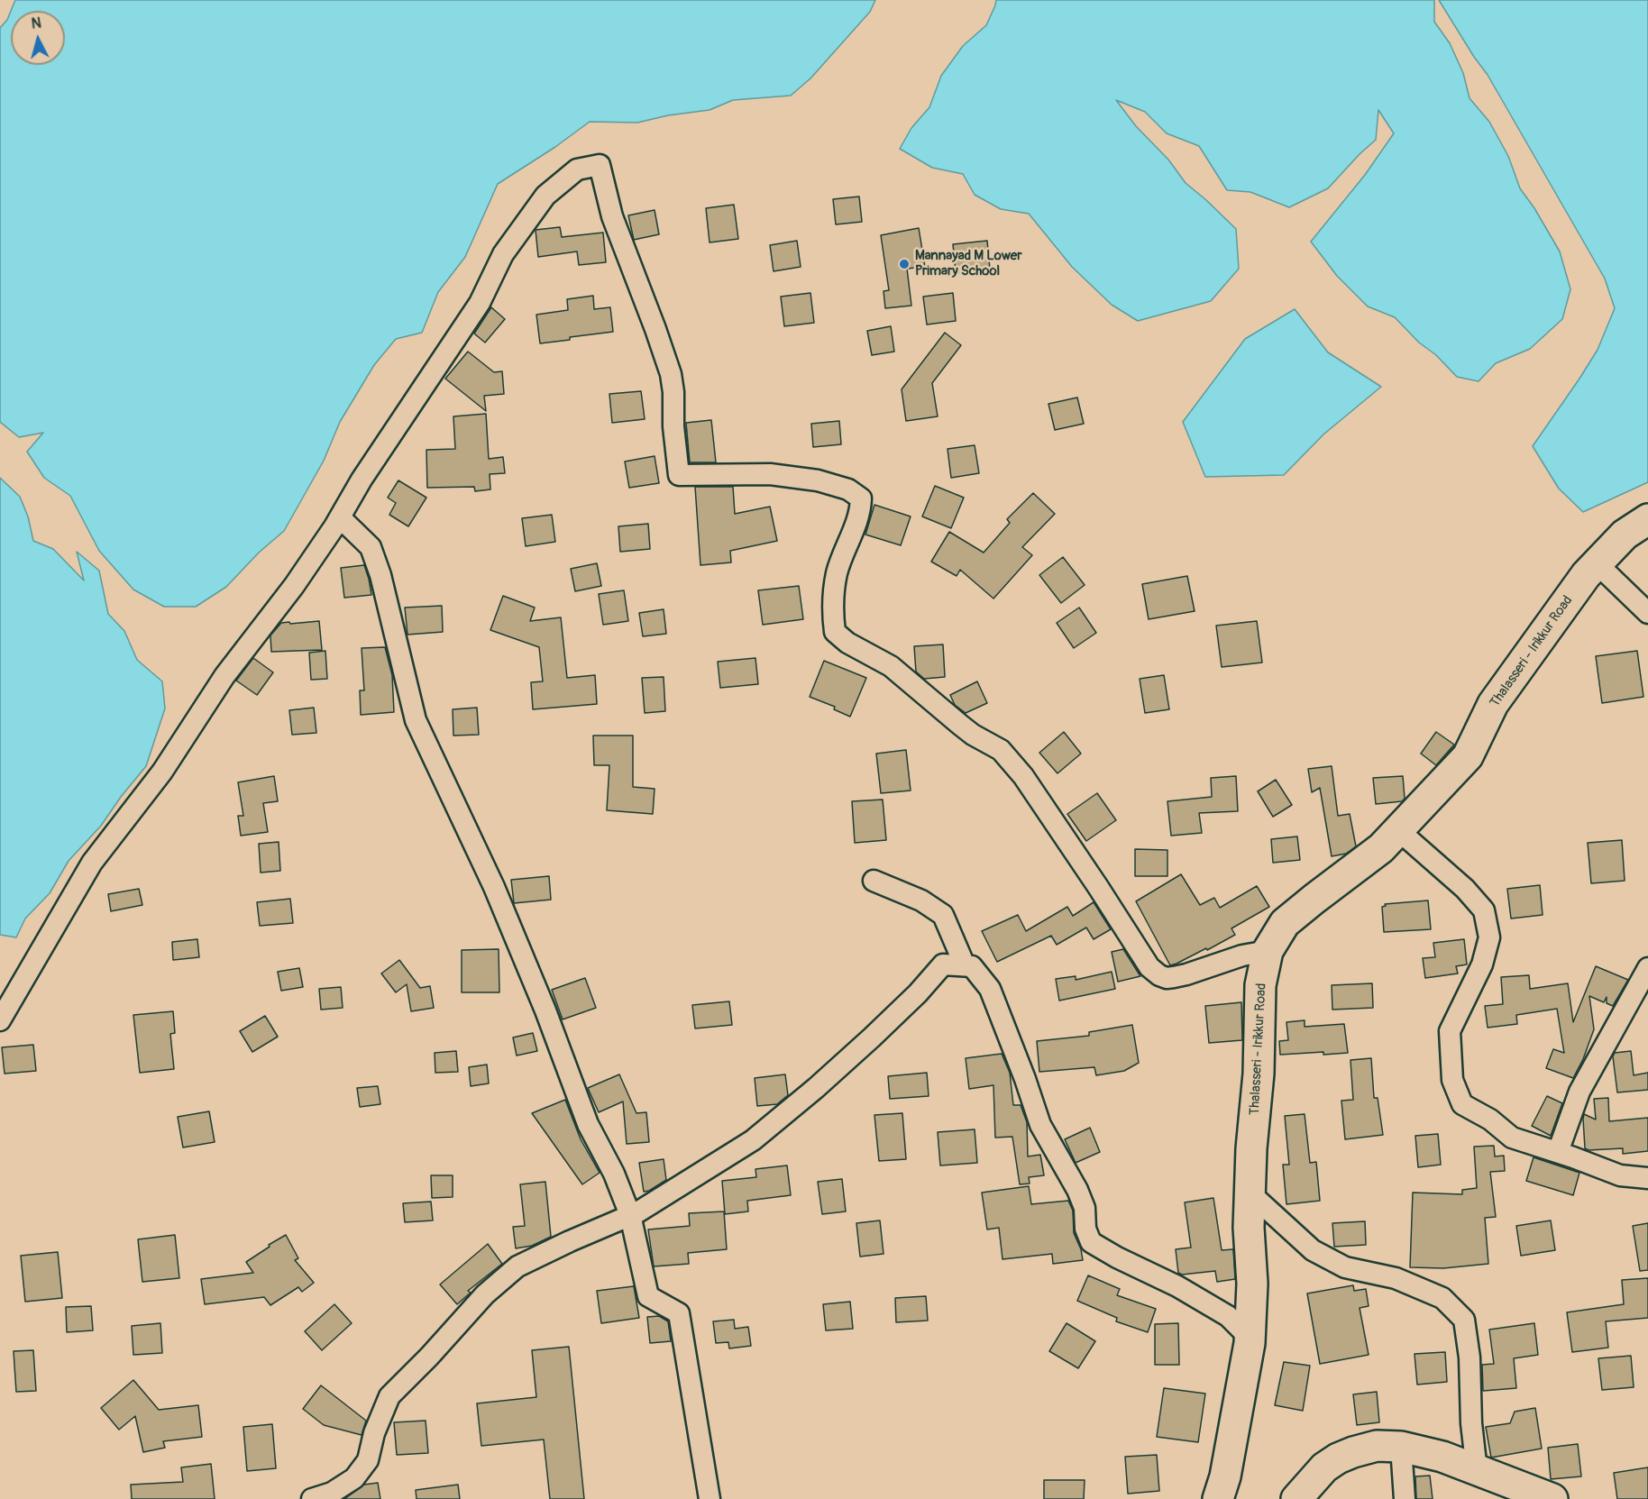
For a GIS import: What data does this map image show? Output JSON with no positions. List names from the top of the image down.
{
  "streets": {
    "main road": ["Thalasseri - Irikkur Road"]
  },
  "places": ["Mannayad M Lower Primary School"],
  "north": "top"
}
